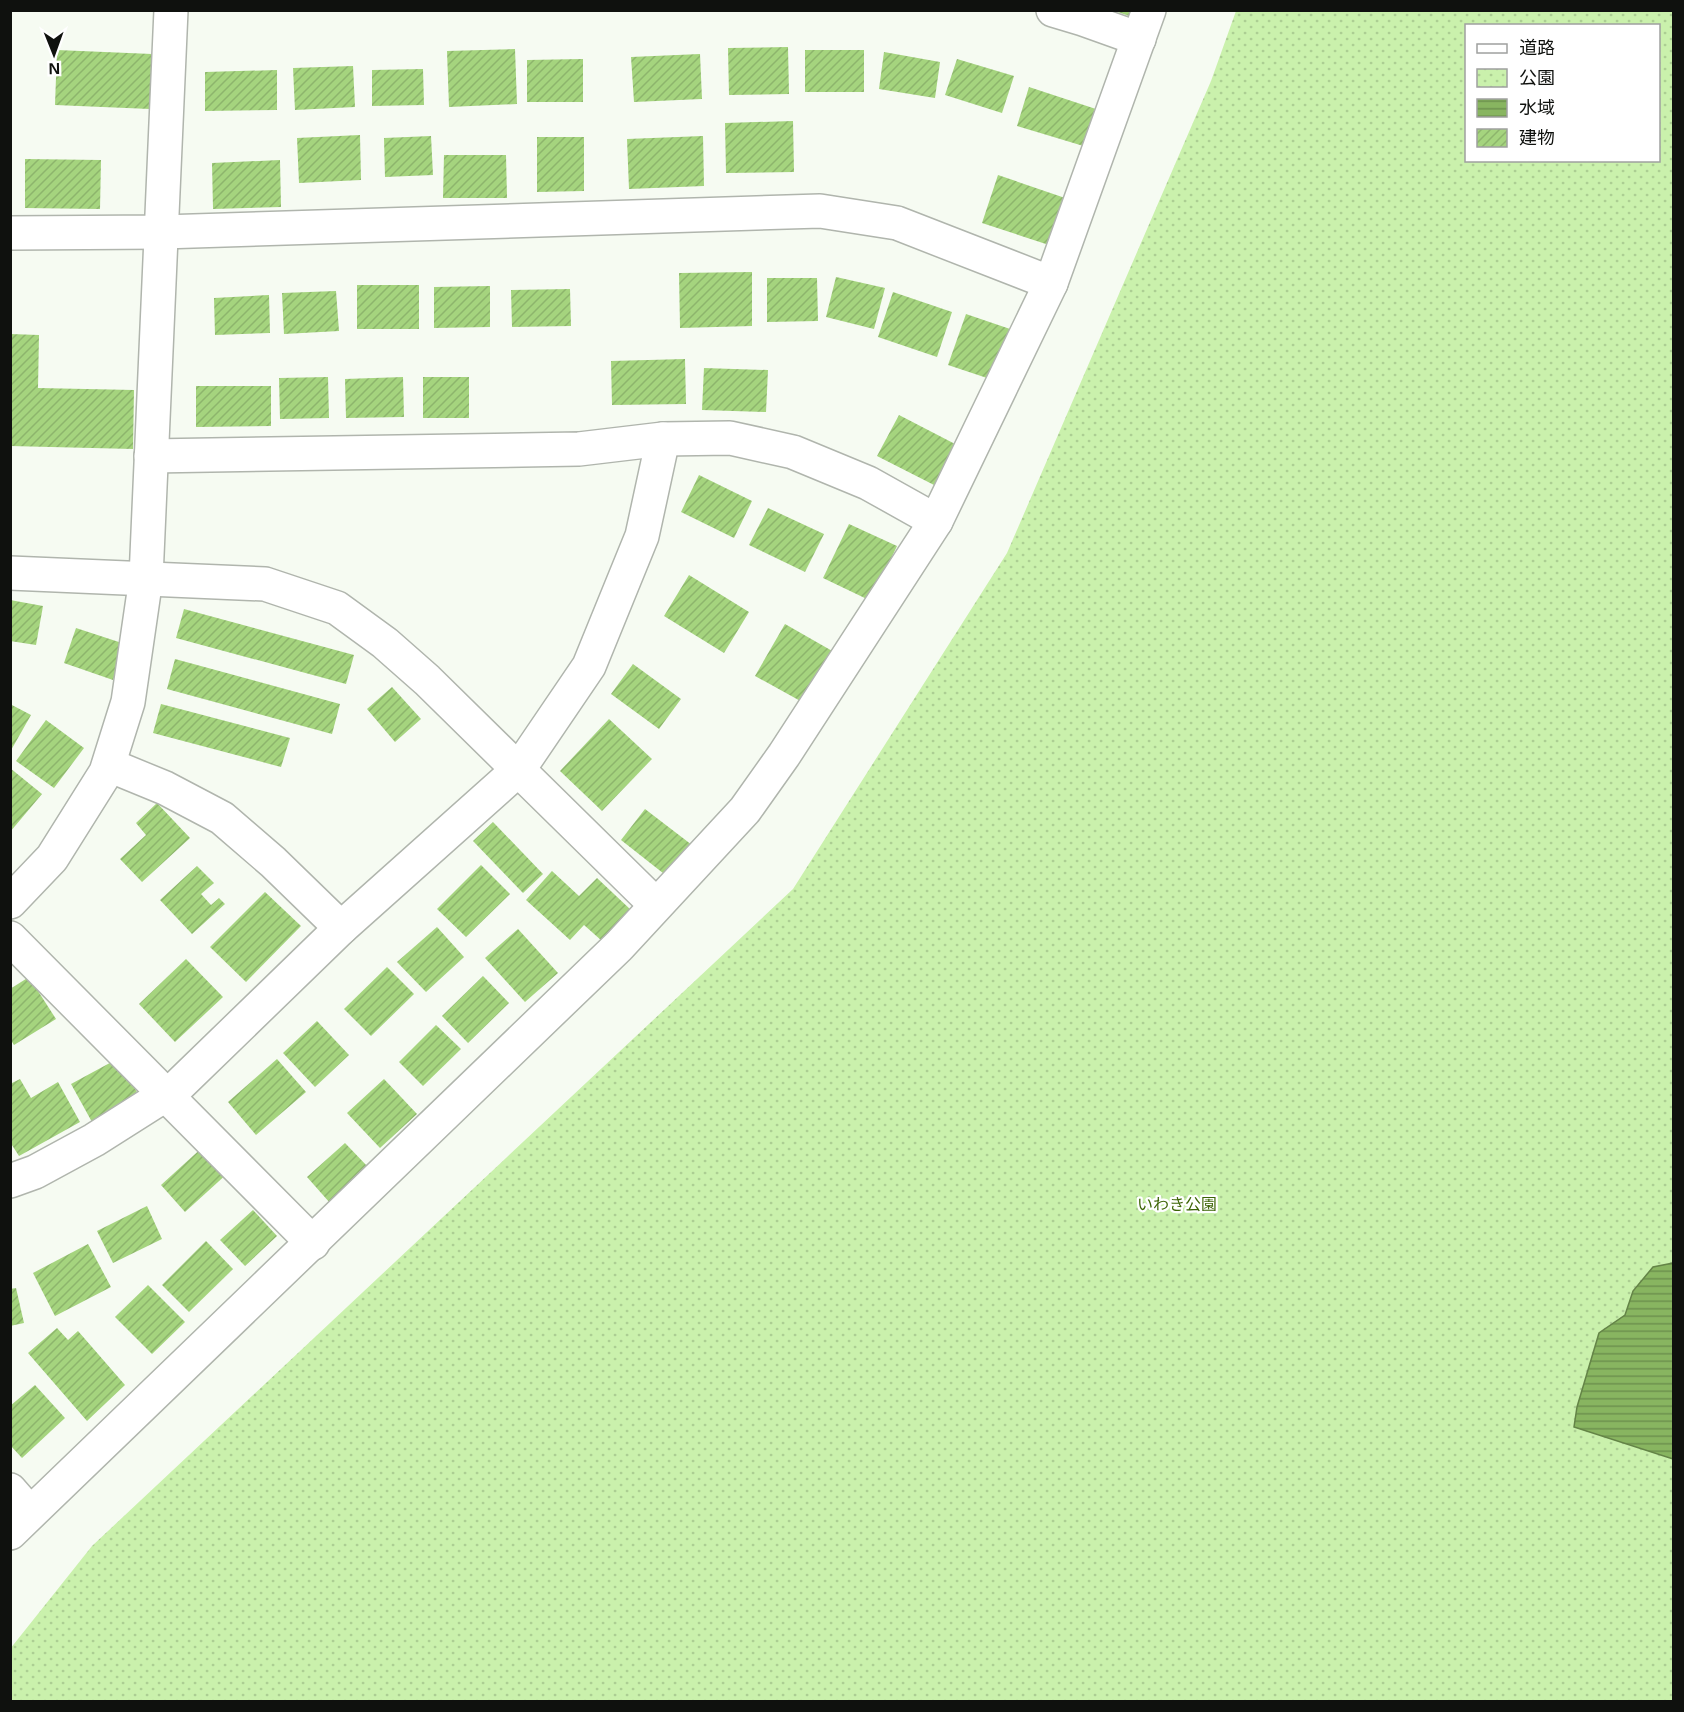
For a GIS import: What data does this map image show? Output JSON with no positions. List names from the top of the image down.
{
  "parks": ["いわき公園"],
  "legend": [
    "道路",
    "公園",
    "水域",
    "建物"
  ],
  "north": "bottom"
}
